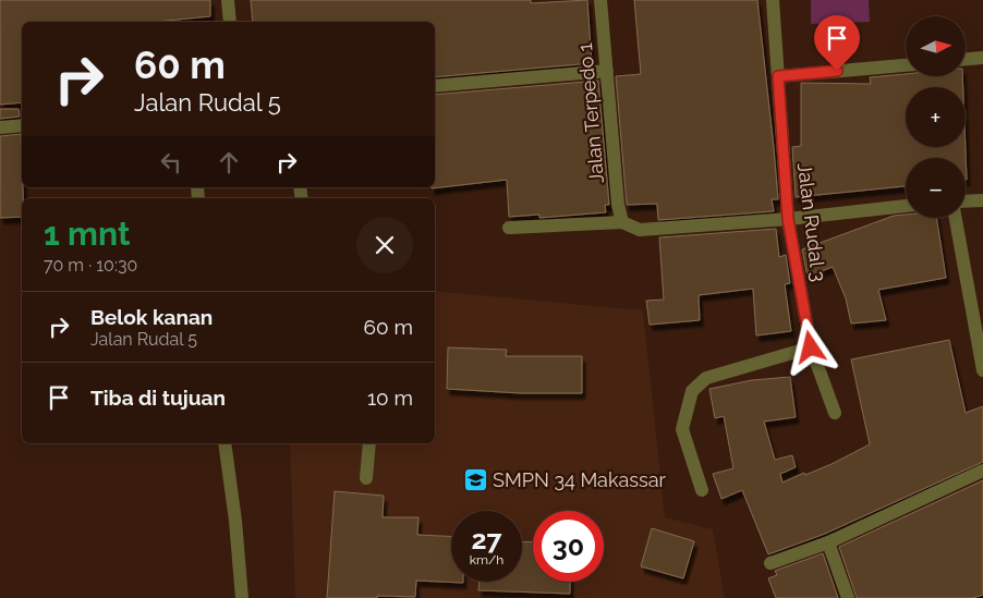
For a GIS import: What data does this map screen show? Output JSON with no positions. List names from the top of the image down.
{
  "streets": {
    "street": ["Jalan Terpedo 1", "Jalan Rudal 3"]
  },
  "places": {
    "school or university": ["SMPN 34 Makassar"]
  },
  "north": "right",
  "page": {
    "map_buttons": ["+", "−"],
    "turn": ["60 m", "Jalan Rudal 5"],
    "heading": ["1 mnt", "70 m · 10:30"],
    "list": [
      {
        "name": "Belok kanan",
        "note": "Jalan Rudal 5",
        "value": "60 m"
      },
      {
        "name": "Tiba di tujuan",
        "value": "10 m"
      }
    ],
    "speed": "27 km/h",
    "limit": "30"
  }
}
